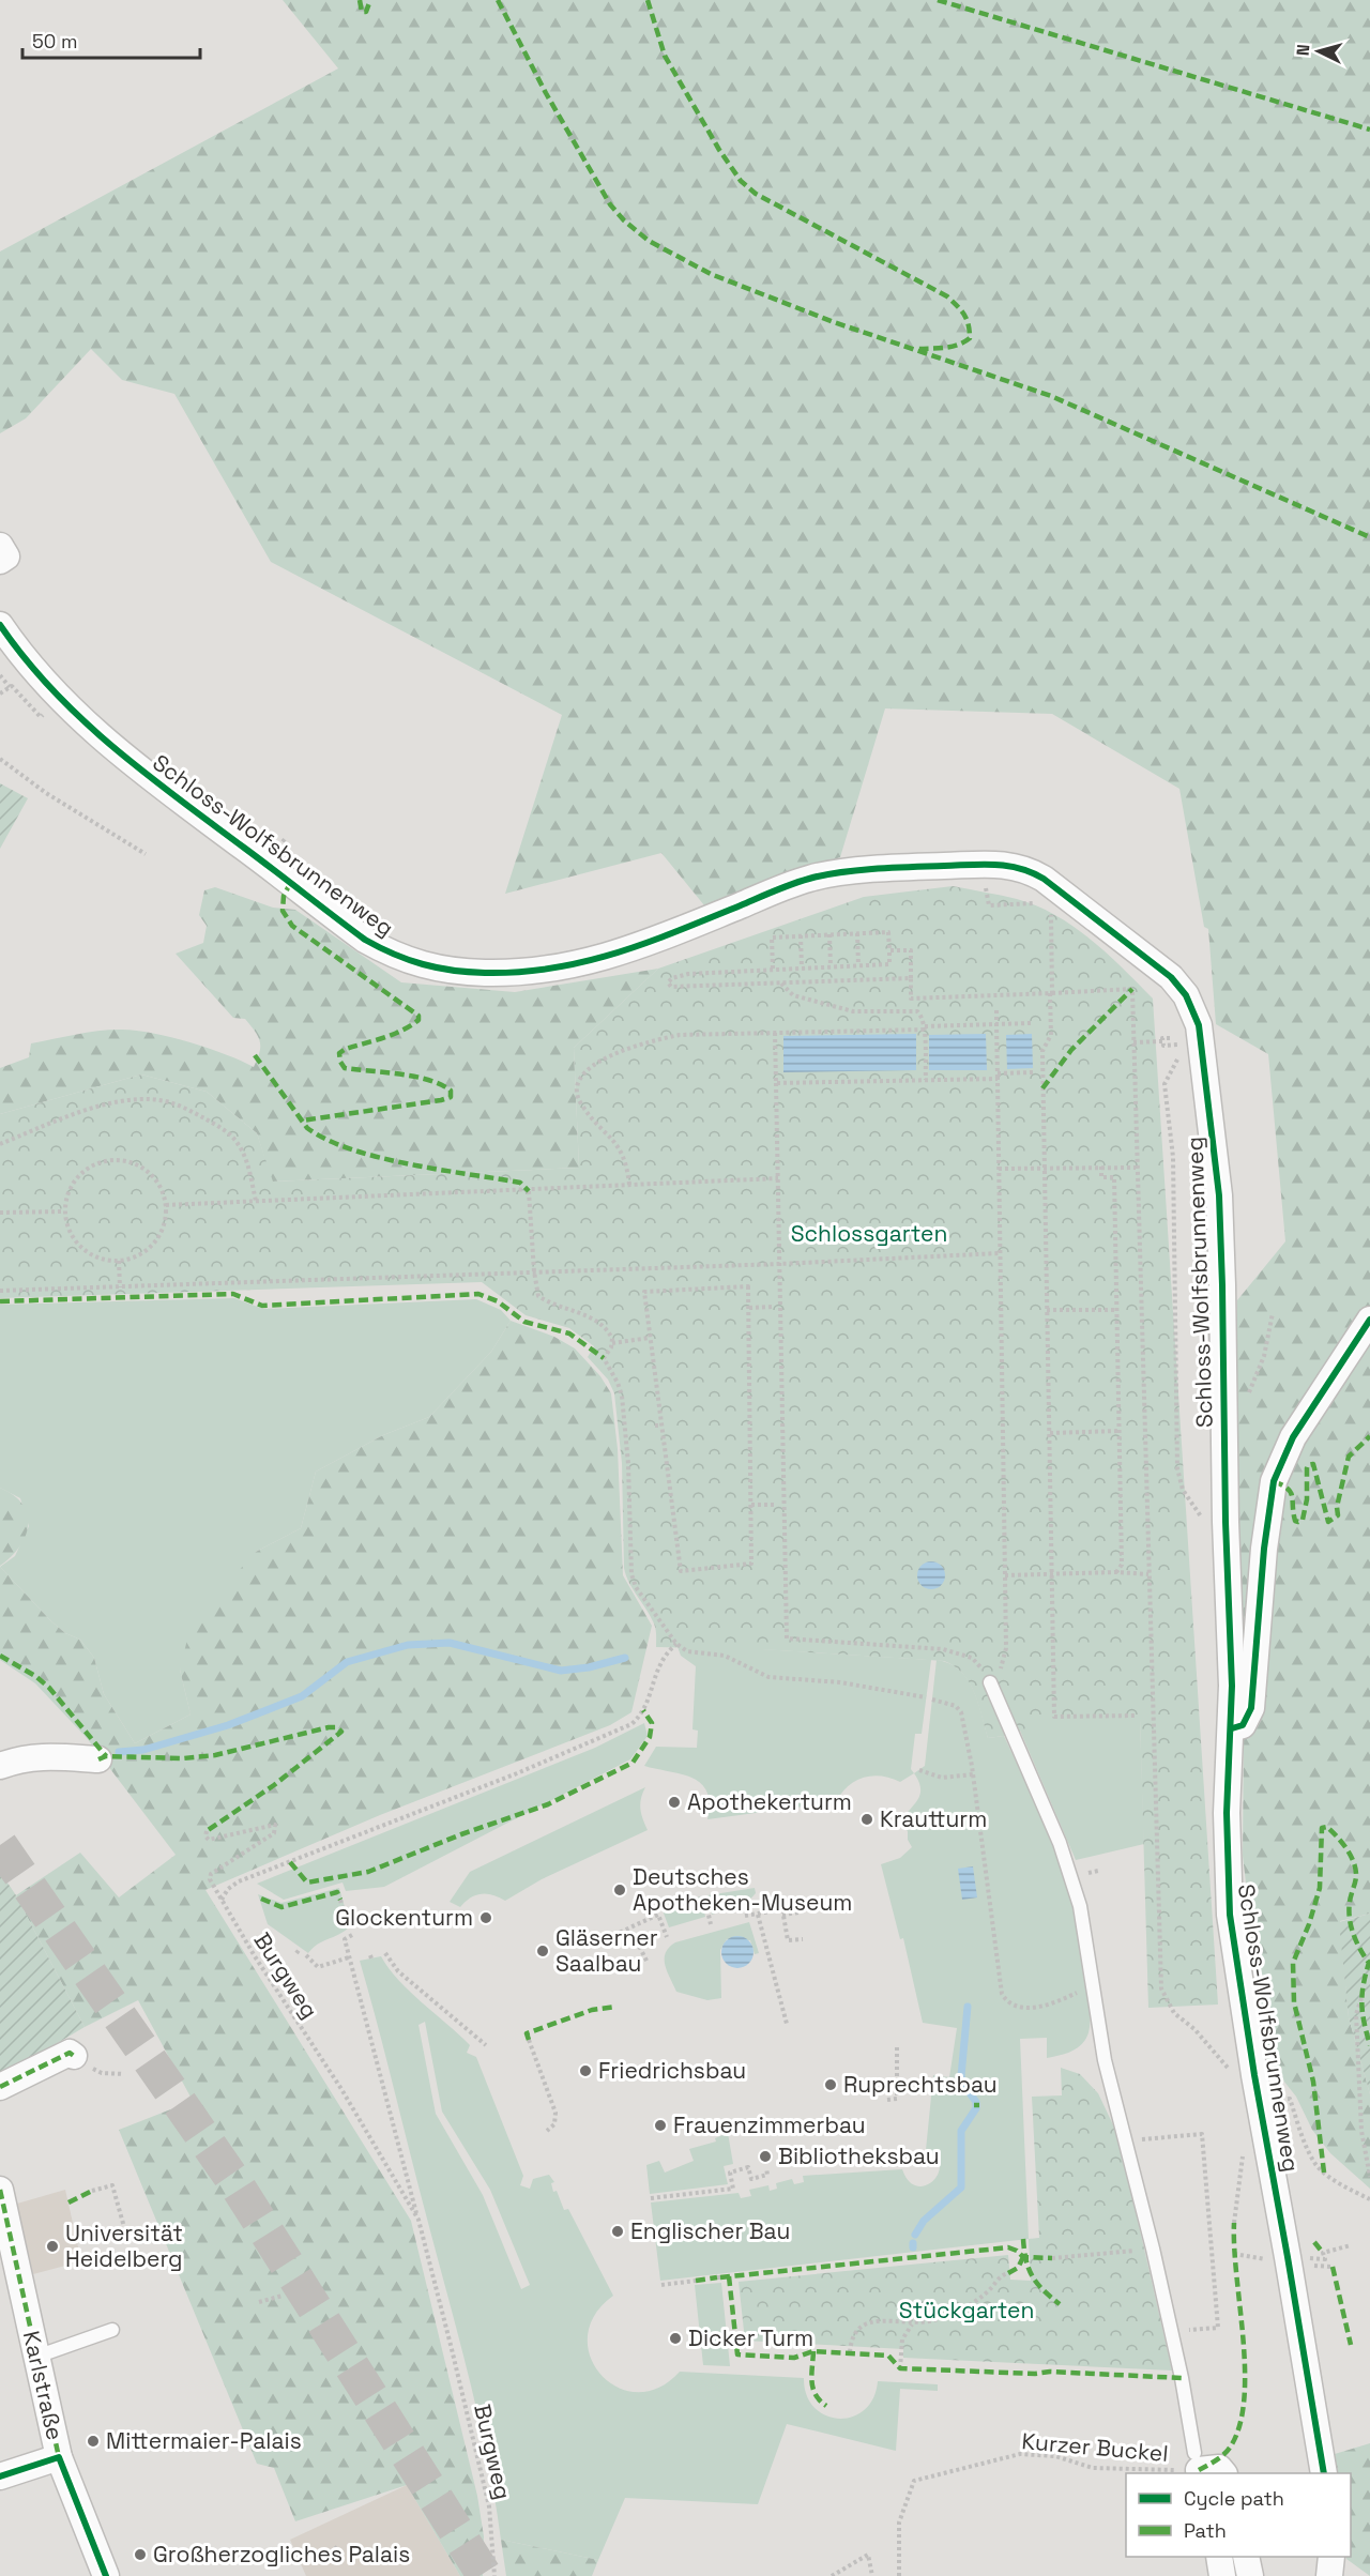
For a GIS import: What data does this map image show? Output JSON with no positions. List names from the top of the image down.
{
  "streets": {
    "street": ["Schloss-Wolfsbrunnenweg", "Karlstraße"],
    "path": ["Burgweg", "Kurzer Buckel"]
  },
  "parks": ["Schlossgarten", "Stückgarten"],
  "places": [
    "Apothekerturm",
    "Krautturm",
    "Deutsches Apotheken-Museum",
    "Glockenturm",
    "Gläserner Saalbau",
    "Friedrichsbau",
    "Ruprechtsbau",
    "Frauenzimmerbau",
    "Bibliotheksbau",
    "Englischer Bau",
    "Universität Heidelberg",
    "Dicker Turm",
    "Mittermaier-Palais",
    "Großherzogliches Palais"
  ],
  "legend": ["Cycle path", "Path"],
  "scale_bar": "50 m",
  "north": "left"
}
